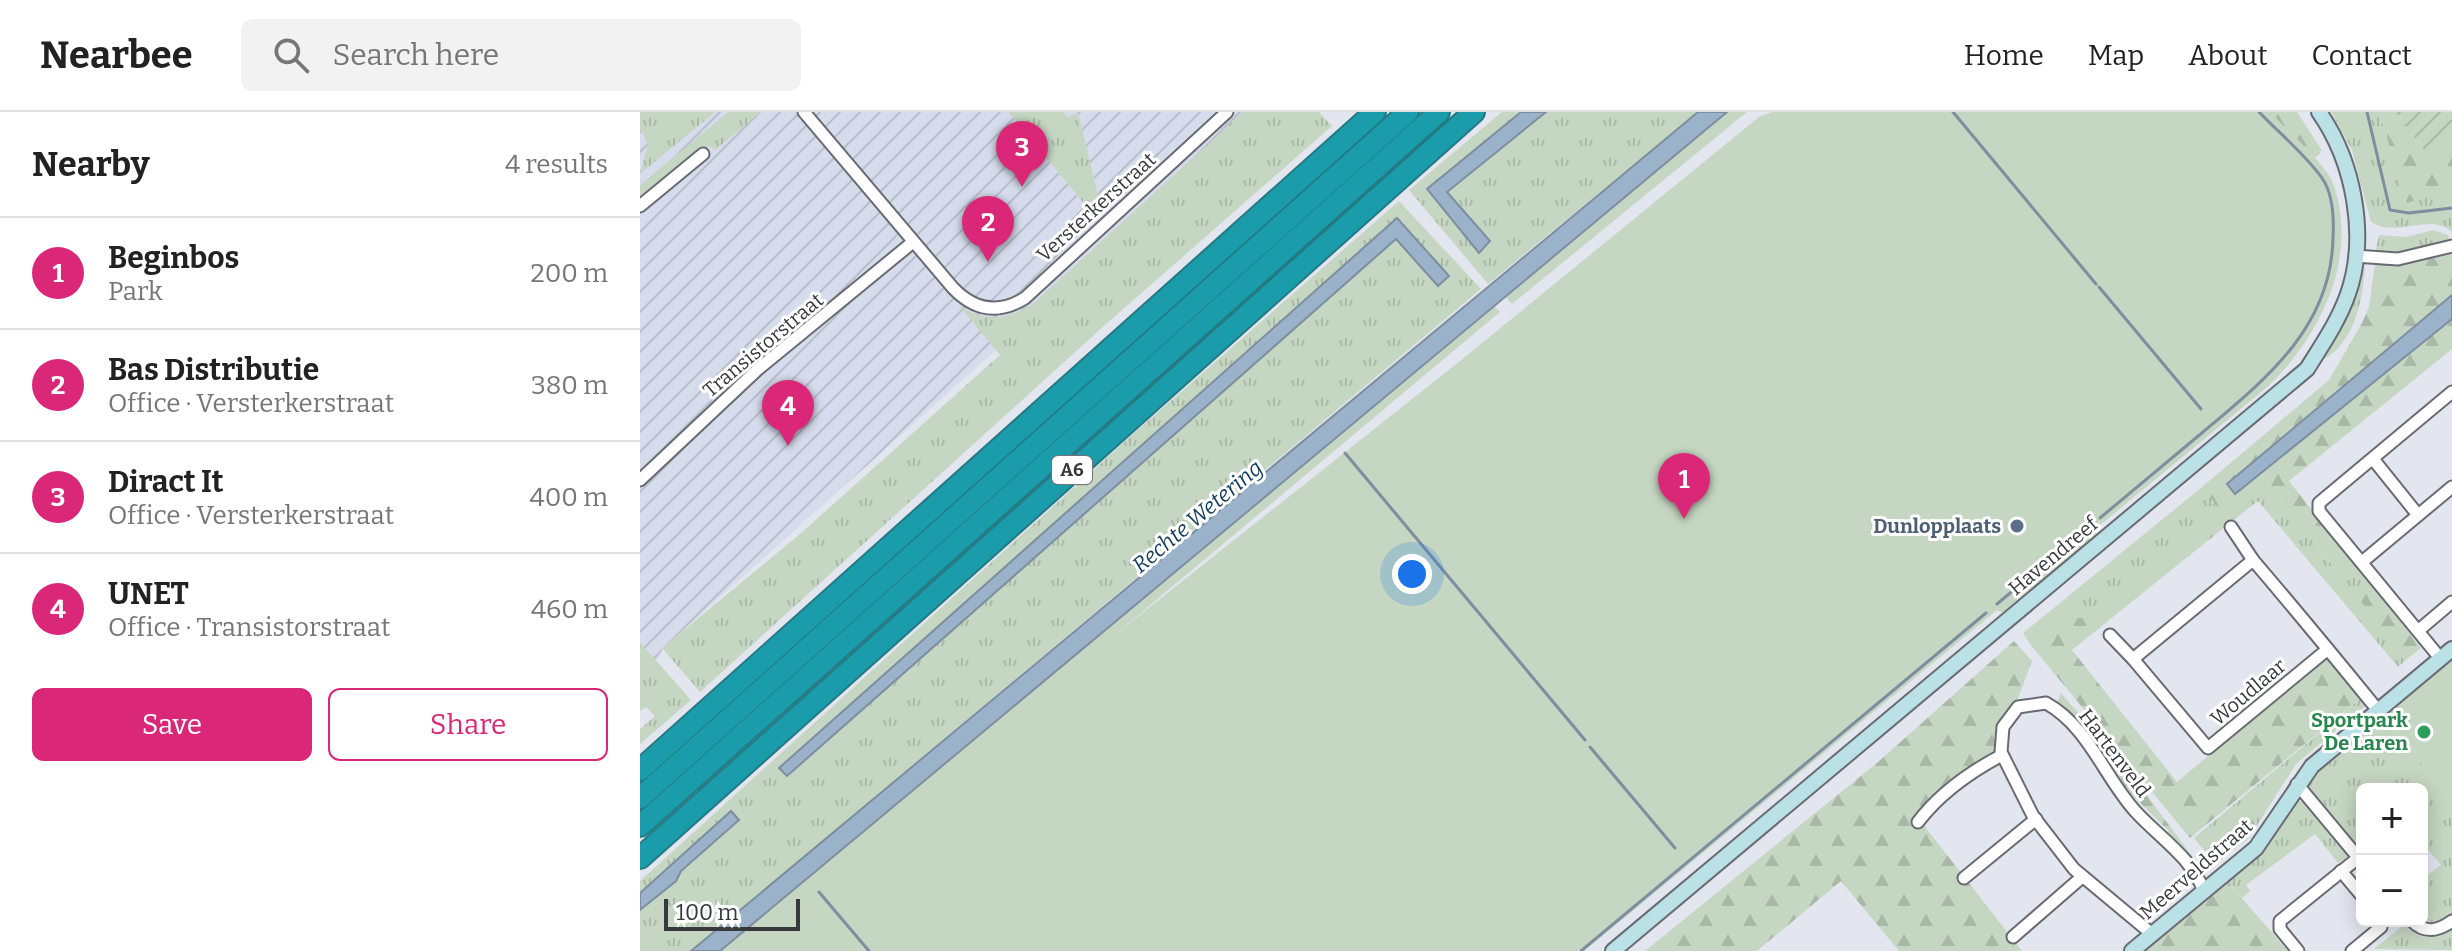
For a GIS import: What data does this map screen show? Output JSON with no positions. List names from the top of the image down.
{
  "streets": {
    "highway": ["A6"],
    "street": [
      "Versterkerstraat",
      "Transistorstraat",
      "Havendreef",
      "Woudlaar",
      "Hartenveld",
      "Meerveldstraat"
    ]
  },
  "crossings": [
    ["Versterkerstraat", "Transistorstraat"],
    ["Hartenveld", "Meerveldstraat"]
  ],
  "water": ["Rechte Wetering"],
  "places": ["Dunlopplaats", "Sportpark De Laren"],
  "scale_bar": "100 m",
  "page": {
    "header": "Nearbee",
    "search": "Search here",
    "nav": [
      "Home",
      "Map",
      "About",
      "Contact"
    ],
    "heading": ["Nearby", "4 results"],
    "pins": [
      "3",
      "2",
      "4",
      "1"
    ],
    "list": [
      {
        "mark": "1",
        "name": "Beginbos",
        "note": "Park",
        "value": "200 m"
      },
      {
        "mark": "2",
        "name": "Bas Distributie",
        "note": "Office · Versterkerstraat",
        "value": "380 m"
      },
      {
        "mark": "3",
        "name": "Diract It",
        "note": "Office · Versterkerstraat",
        "value": "400 m"
      },
      {
        "mark": "4",
        "name": "UNET",
        "note": "Office · Transistorstraat",
        "value": "460 m"
      }
    ],
    "buttons": ["Save", "Share"],
    "map_buttons": ["+", "−"],
    "scale": "100 m"
  }
}
